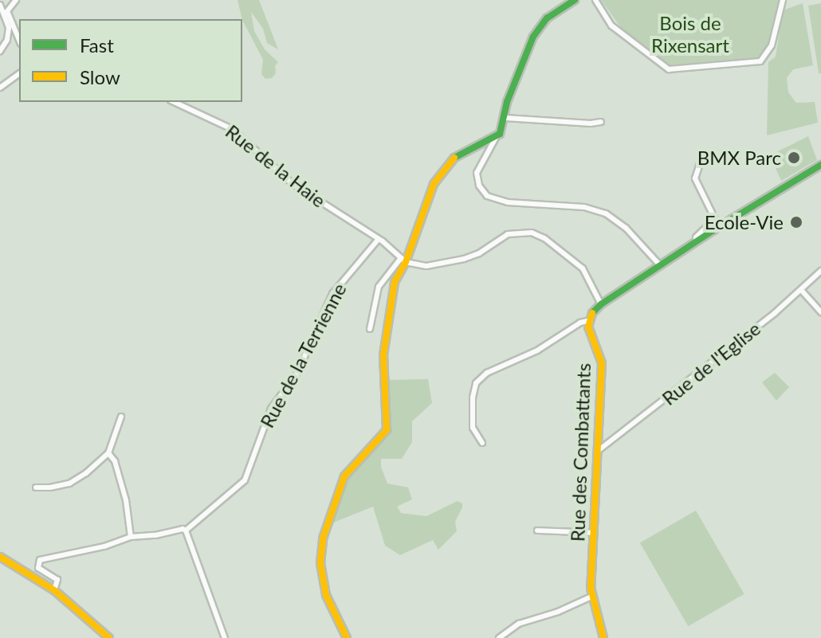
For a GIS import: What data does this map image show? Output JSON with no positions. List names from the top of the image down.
{
  "streets": {
    "street": [
      "Rue de la Haie",
      "Rue de la Terrienne",
      "Rue de l'Eglise",
      "Rue des Combattants"
    ]
  },
  "crossings": [
    ["Rue de la Haie", "Rue de la Terrienne"],
    ["Rue de l'Eglise", "Rue des Combattants"]
  ],
  "parks": ["Bois de Rixensart"],
  "places": ["BMX Parc", "Ecole-Vie"],
  "legend": ["Fast", "Slow"]
}
